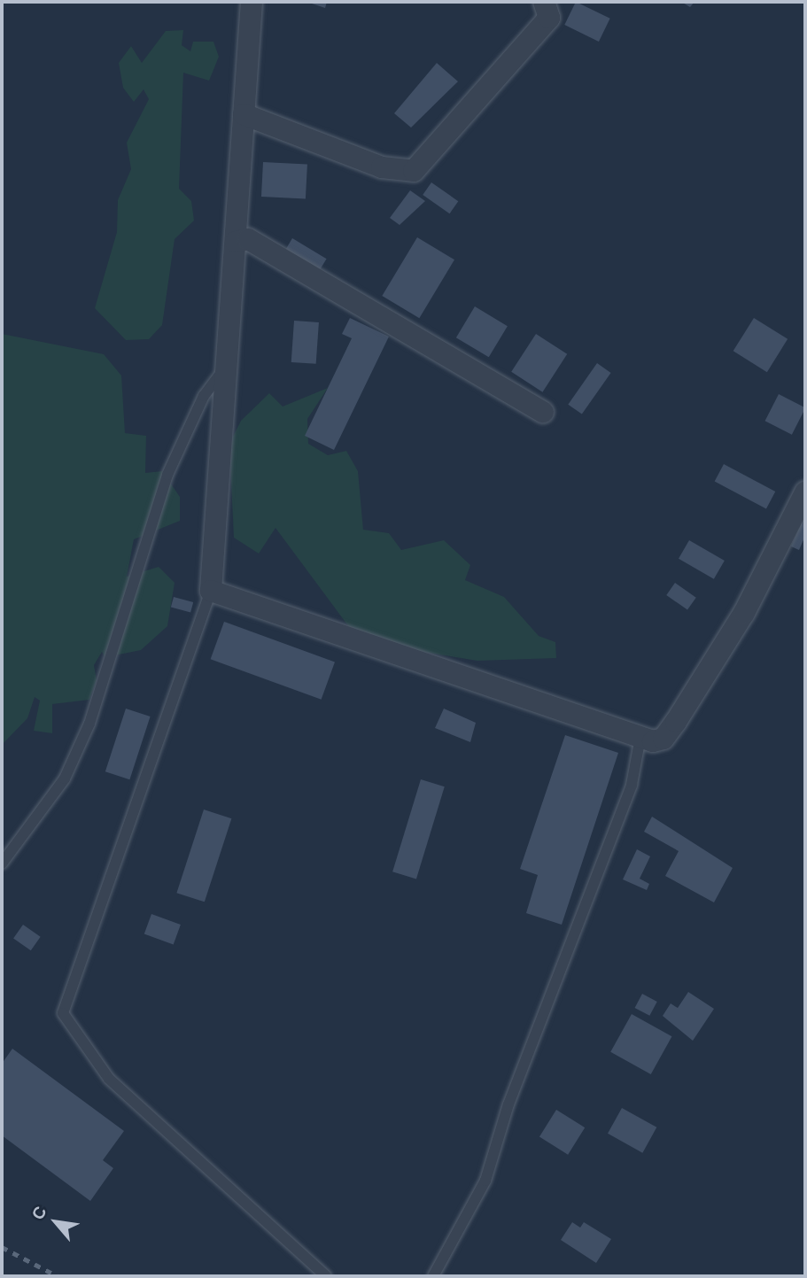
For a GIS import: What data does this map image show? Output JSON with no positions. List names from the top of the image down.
{
  "north": "top left"
}
